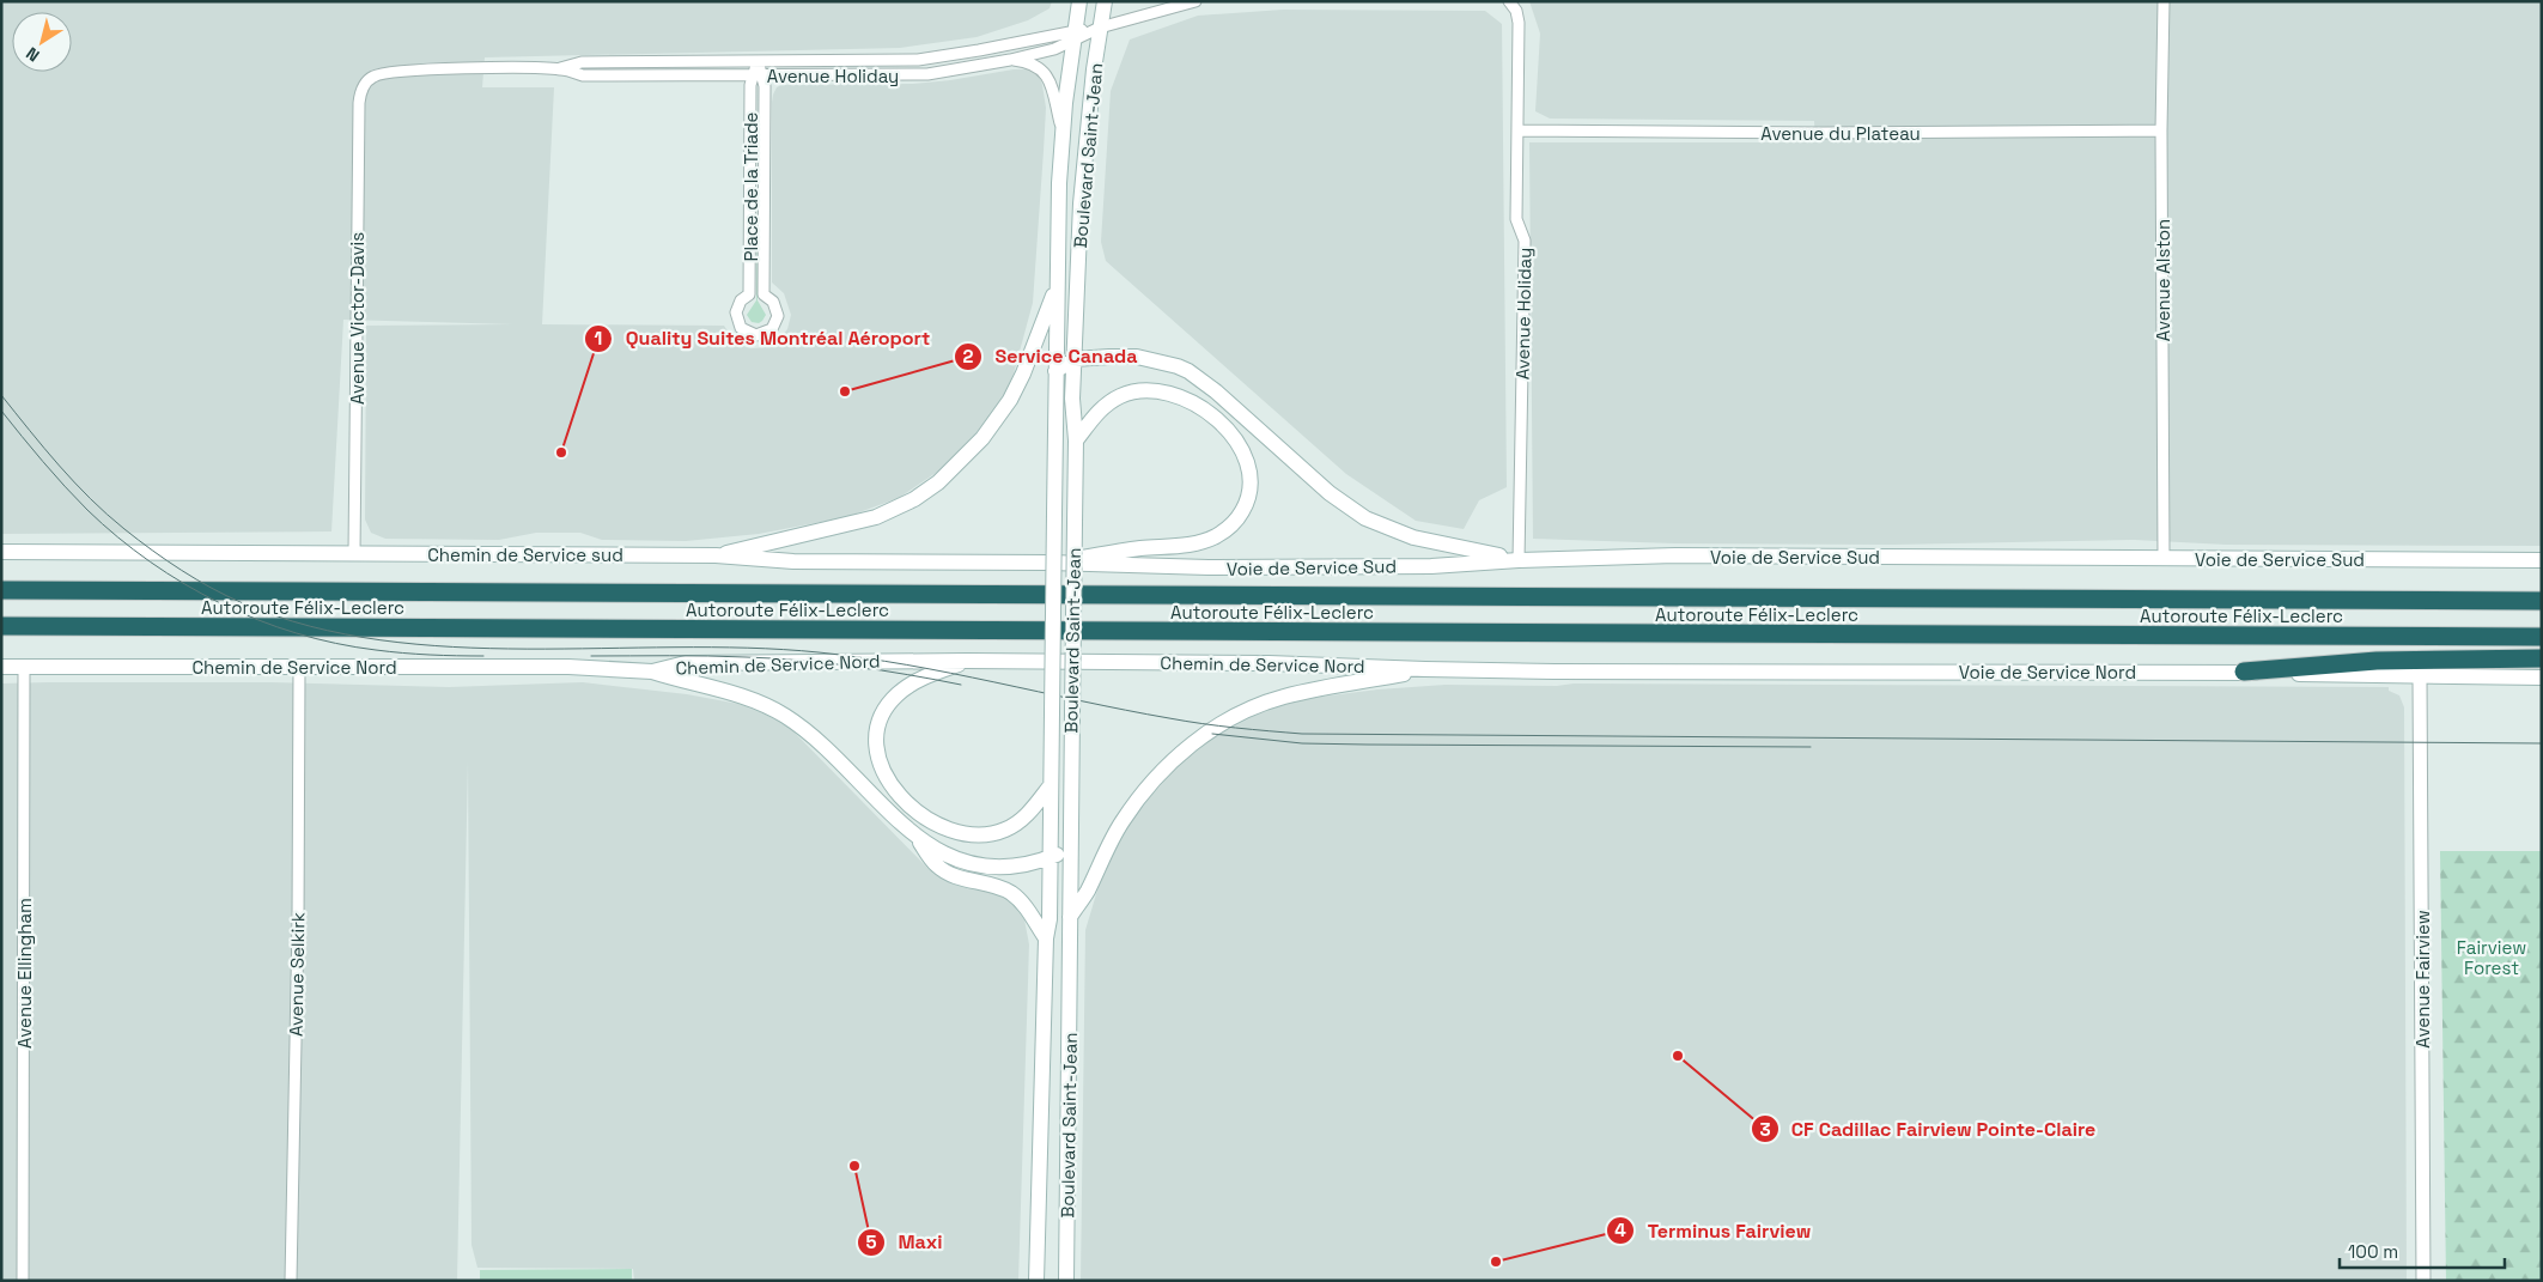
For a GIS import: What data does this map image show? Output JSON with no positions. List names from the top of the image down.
{
  "streets": {
    "highway": ["Autoroute Félix-Leclerc"],
    "main road": [
      "Boulevard Saint-Jean",
      "Chemin de Service sud",
      "Voie de Service Sud",
      "Chemin de Service Nord",
      "Voie de Service Nord"
    ],
    "street": [
      "Avenue Holiday",
      "Avenue du Plateau",
      "Place de la Triade",
      "Avenue Alston",
      "Avenue Victor-Davis",
      "Avenue Ellingham",
      "Avenue Selkirk",
      "Avenue Fairview"
    ]
  },
  "crossings": [
    ["Avenue Holiday", "Avenue du Plateau"],
    ["Avenue Holiday", "Boulevard Saint-Jean"],
    ["Avenue Holiday", "Place de la Triade"],
    ["Avenue Holiday", "Avenue Victor-Davis"],
    ["Avenue Holiday", "Voie de Service Sud"],
    ["Avenue du Plateau", "Avenue Alston"],
    ["Avenue Alston", "Voie de Service Sud"],
    ["Avenue Victor-Davis", "Chemin de Service sud"],
    ["Chemin de Service sud", "Voie de Service Sud"],
    ["Chemin de Service Nord", "Voie de Service Nord"],
    ["Chemin de Service Nord", "Avenue Ellingham"],
    ["Chemin de Service Nord", "Avenue Selkirk"],
    ["Voie de Service Nord", "Avenue Fairview"]
  ],
  "parks": ["Fairview Forest"],
  "places": [
    "Service Canada",
    "Quality Suites Montréal Aéroport",
    "CF Cadillac Fairview Pointe-Claire",
    "Maxi",
    "Terminus Fairview"
  ],
  "scale_bar": "100 m",
  "north": "bottom left"
}
